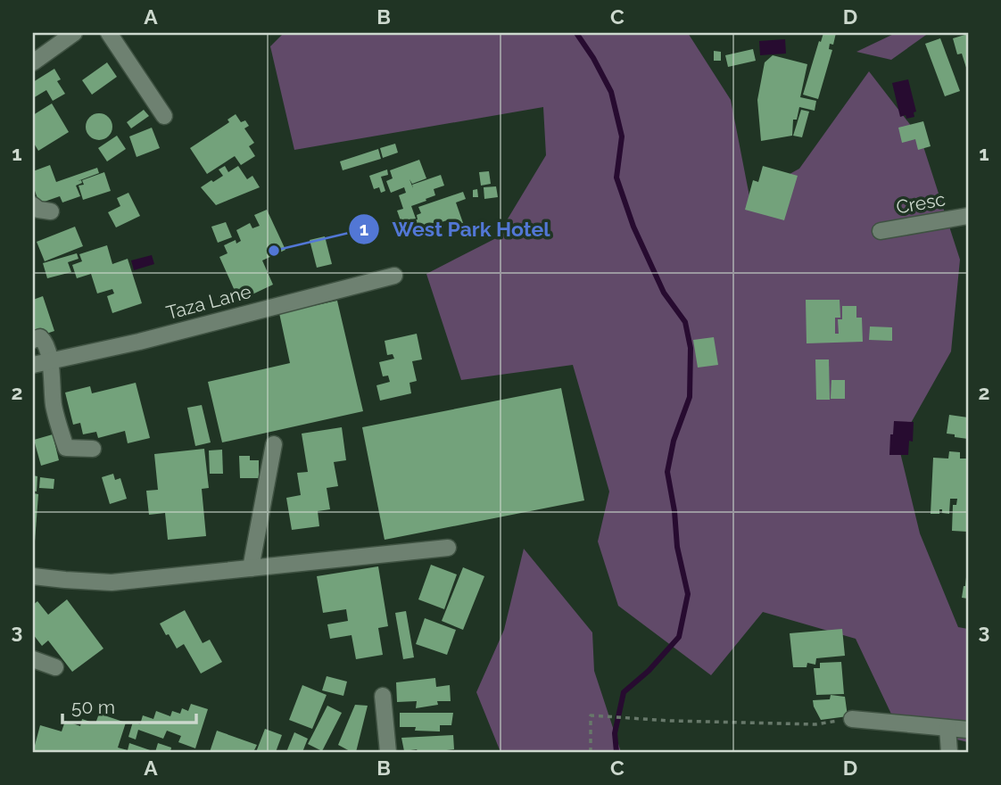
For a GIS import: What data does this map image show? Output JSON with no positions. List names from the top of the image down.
{
  "streets": {
    "street": ["Cresc", "Taza Lane"]
  },
  "places": ["West Park Hotel"],
  "scale_bar": "50 m",
  "grid": {
    "columns": [
      "A",
      "B",
      "C",
      "D"
    ],
    "rows": ["1", "2", "3"]
  }
}
